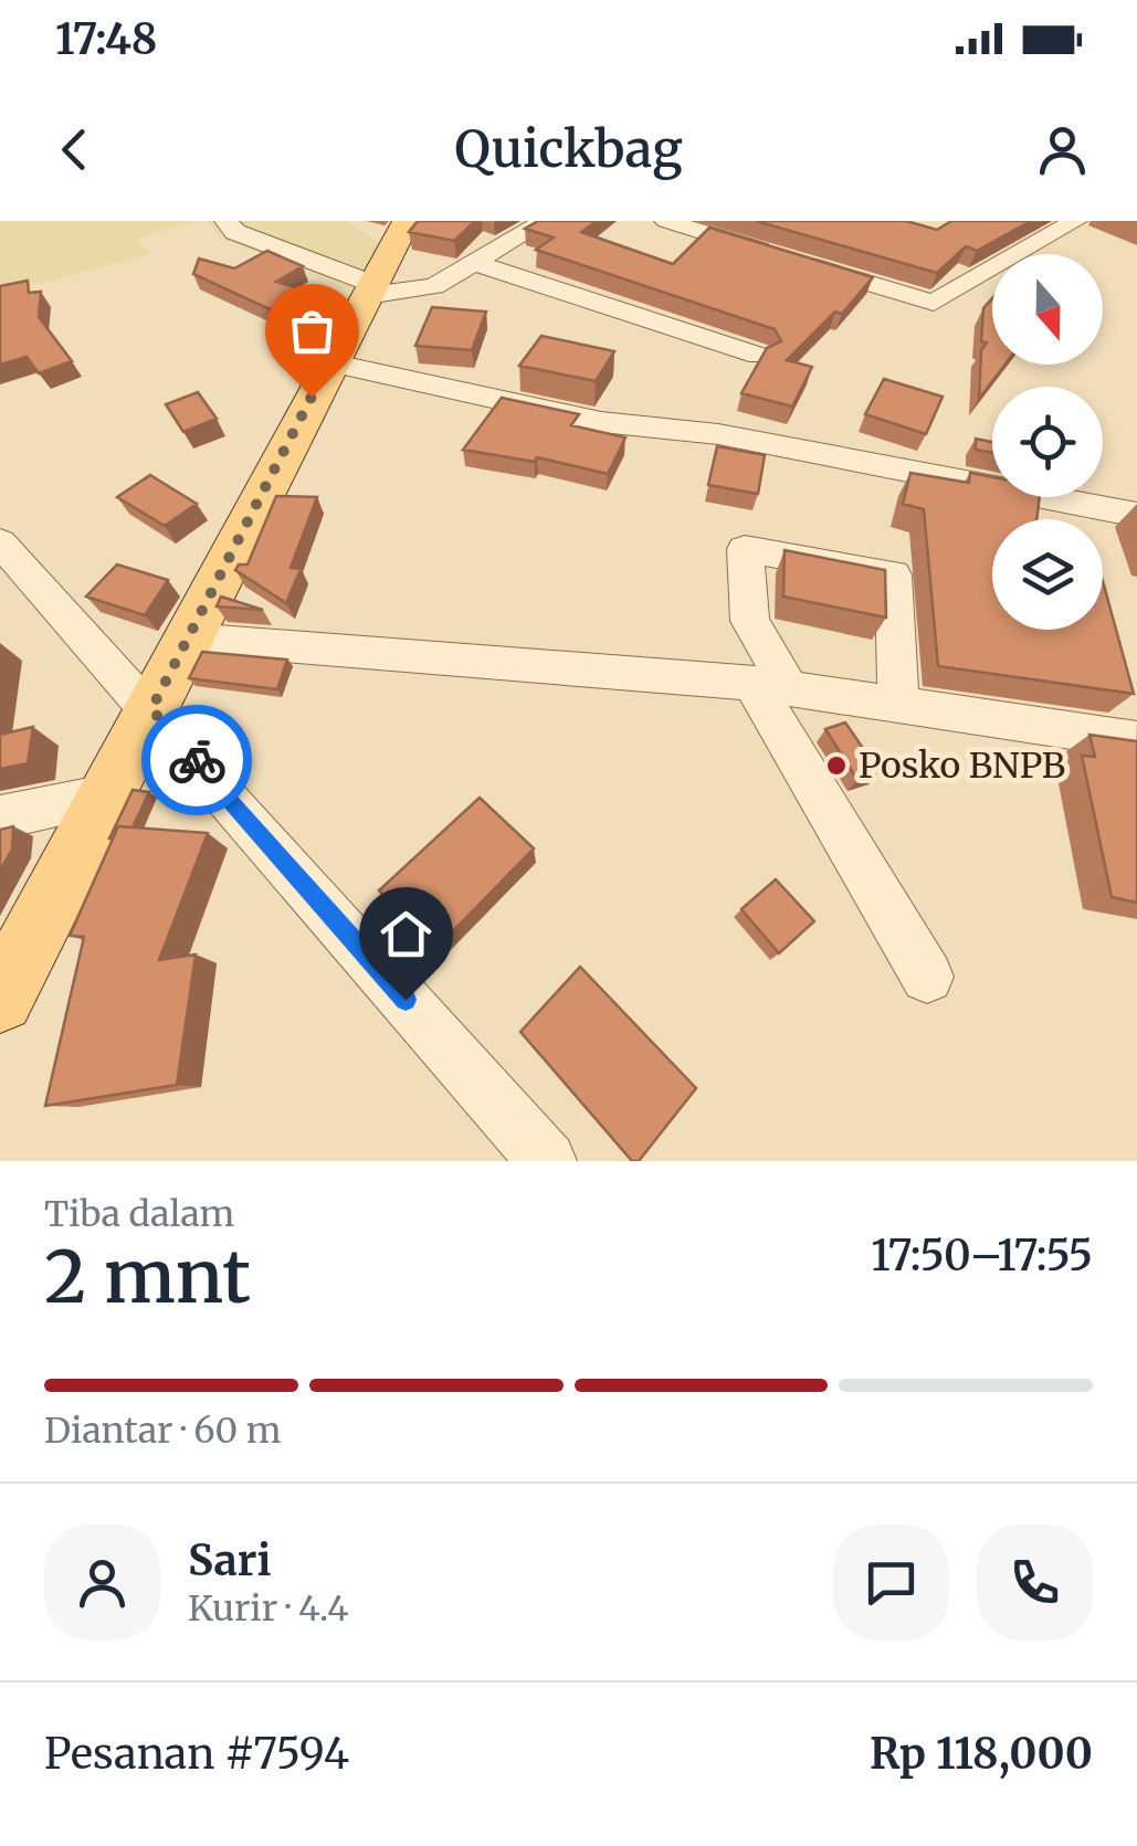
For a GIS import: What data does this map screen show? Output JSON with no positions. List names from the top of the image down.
{
  "places": ["Posko BNPB"],
  "north": "bottom",
  "page": {
    "status": "17:48",
    "header": "Quickbag",
    "heading": ["2 mnt", "Tiba dalam", "17:50–17:55"],
    "panel": [
      "Sari",
      "Kurir · 4.4",
      "Pesanan #7594",
      "Rp 118,000"
    ],
    "bar": "Diantar · 60 m"
  }
}
